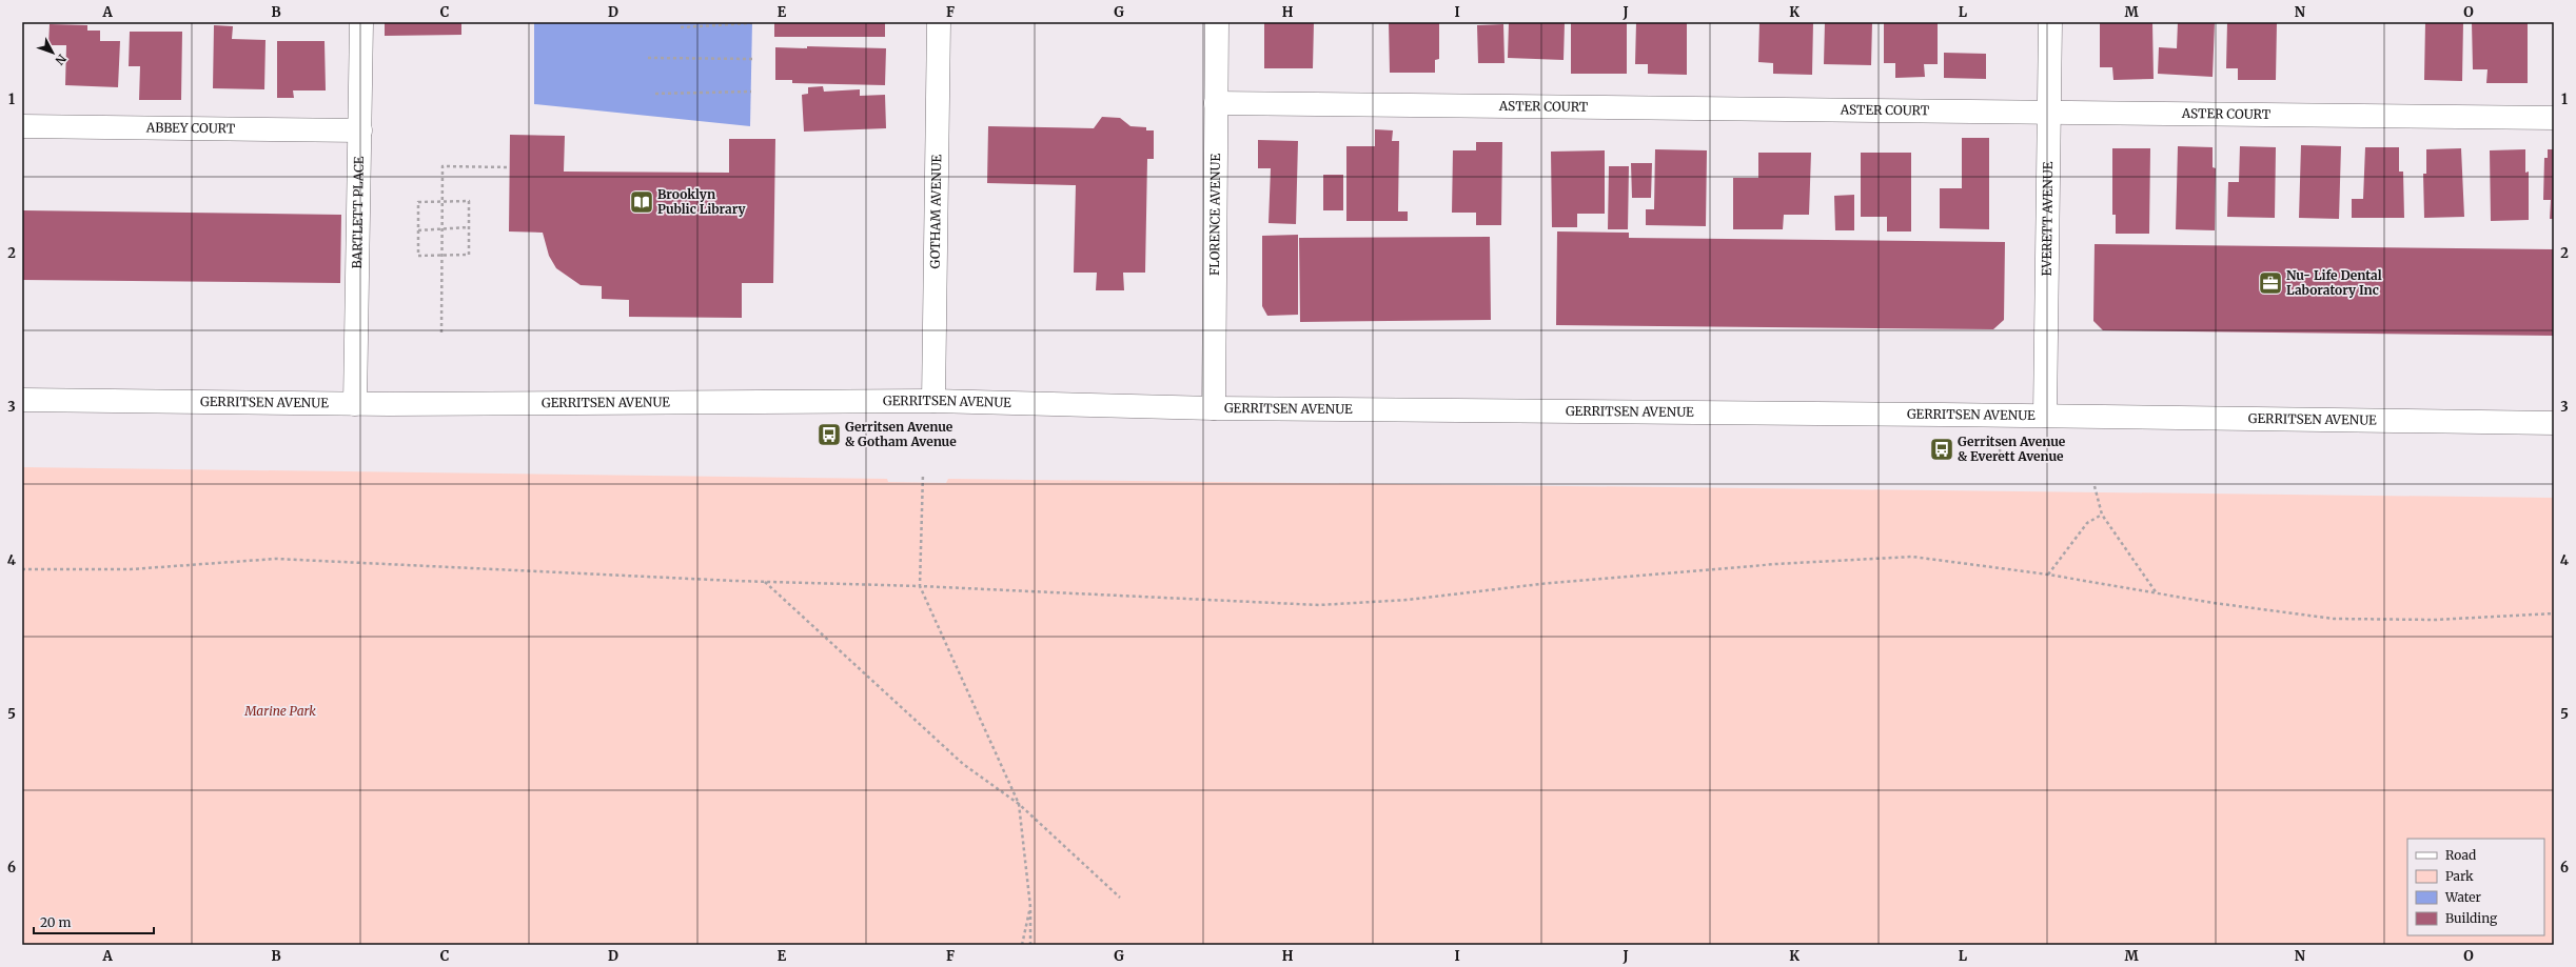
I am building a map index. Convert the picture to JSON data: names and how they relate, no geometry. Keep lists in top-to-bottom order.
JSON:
{
  "streets": {
    "street": [
      "ASTER COURT",
      "ABBEY COURT",
      "GOTHAM AVENUE",
      "BARTLETT PLACE",
      "FLORENCE AVENUE",
      "EVERETT AVENUE",
      "GERRITSEN AVENUE"
    ]
  },
  "crossings": [
    ["ASTER COURT", "FLORENCE AVENUE"],
    ["ASTER COURT", "EVERETT AVENUE"],
    ["ABBEY COURT", "BARTLETT PLACE"],
    ["GOTHAM AVENUE", "GERRITSEN AVENUE"],
    ["BARTLETT PLACE", "GERRITSEN AVENUE"],
    ["FLORENCE AVENUE", "GERRITSEN AVENUE"],
    ["EVERETT AVENUE", "GERRITSEN AVENUE"]
  ],
  "parks": ["Marine Park"],
  "places": {
    "library": ["Brooklyn Public Library"],
    "office": ["Nu- Life Dental Laboratory Inc"],
    "bus stop": ["Gerritsen Avenue & Gotham Avenue", "Gerritsen Avenue & Everett Avenue"]
  },
  "legend": [
    "Road",
    "Park",
    "Water",
    "Building"
  ],
  "scale_bar": "20 m",
  "north": "bottom right",
  "grid": {
    "columns": [
      "A",
      "B",
      "C",
      "D",
      "E",
      "F",
      "G",
      "H",
      "I",
      "J",
      "K",
      "L",
      "M",
      "N",
      "O"
    ],
    "rows": [
      "1",
      "2",
      "3",
      "4",
      "5",
      "6"
    ]
  }
}
